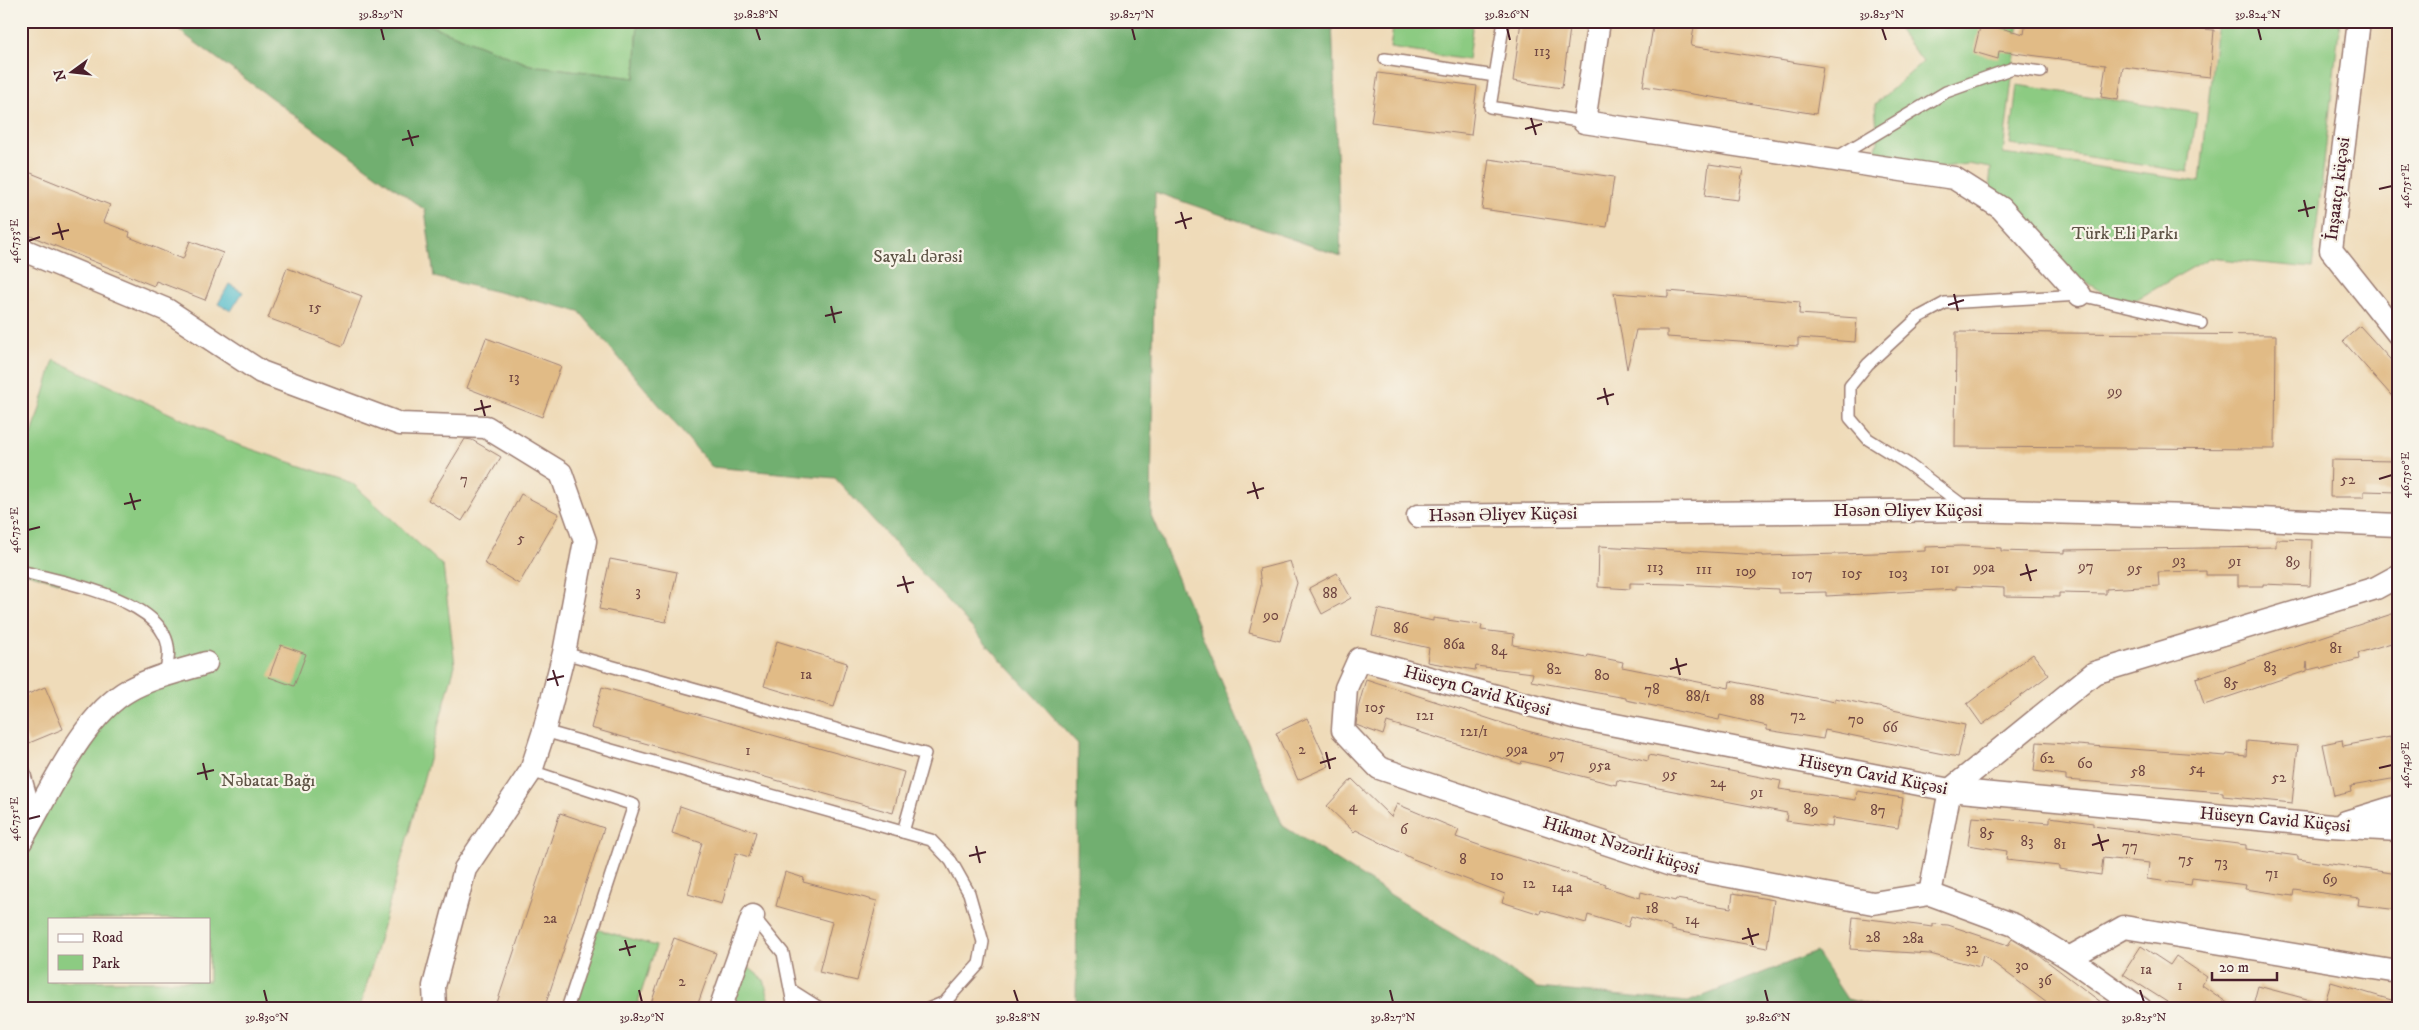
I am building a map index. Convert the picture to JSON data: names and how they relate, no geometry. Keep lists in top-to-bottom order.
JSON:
{
  "streets": {
    "street": [
      "İnşaatçı küçəsi",
      "Həsən Əliyev Küçəsi",
      "Hüseyn Cavid Küçəsi",
      "Hikmət Nəzərli küçəsi"
    ]
  },
  "crossings": [
    ["Hüseyn Cavid Küçəsi", "Hikmət Nəzərli küçəsi"]
  ],
  "parks": ["Türk Eli Parkı", "Sayalı dərəsi", "Nəbatat Bağı"],
  "house_numbers": [
    "113",
    "15",
    "13",
    "99",
    "7",
    "52",
    "5",
    "93",
    "91",
    "89",
    "97",
    "113",
    "99a",
    "101",
    "95",
    "111",
    "109",
    "105",
    "103",
    "107",
    "3",
    "88",
    "90",
    "86",
    "86a",
    "81",
    "84",
    "83",
    "82",
    "1a",
    "80",
    "85",
    "78",
    "88/1",
    "88",
    "105",
    "121",
    "72",
    "70",
    "66",
    "121/1",
    "2",
    "99a",
    "1",
    "97",
    "62",
    "60",
    "95a",
    "54",
    "58",
    "95",
    "52",
    "24",
    "91",
    "4",
    "89",
    "87",
    "6",
    "85",
    "83",
    "81",
    "77",
    "8",
    "75",
    "73",
    "71",
    "10",
    "69",
    "12",
    "14a",
    "18",
    "2a",
    "14",
    "28",
    "28a",
    "32",
    "30",
    "1a",
    "36",
    "2",
    "1"
  ],
  "legend": ["Road", "Park"],
  "scale_bar": "20 m",
  "north": "left",
  "coordinates": [
    "39.829°N",
    "39.828°N",
    "39.827°N",
    "39.826°N",
    "39.825°N",
    "39.824°N",
    "46.751°E",
    "46.753°E",
    "46.750°E",
    "46.752°E",
    "46.749°E",
    "39.830°N"
  ]
}
